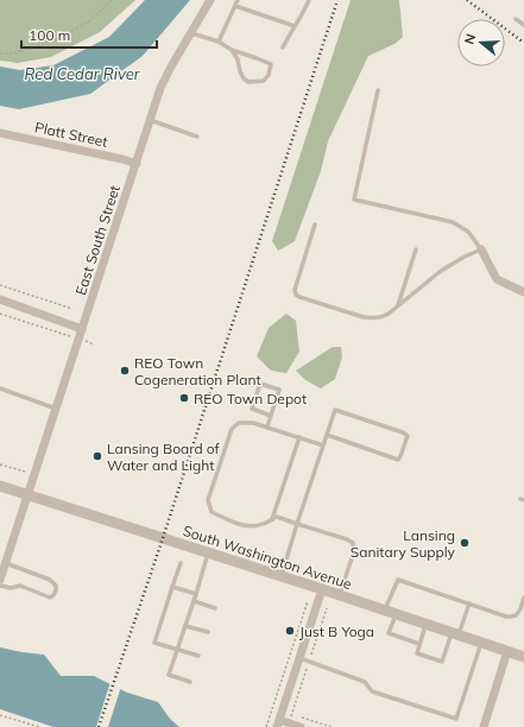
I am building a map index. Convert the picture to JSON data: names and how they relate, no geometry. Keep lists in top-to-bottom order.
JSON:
{
  "streets": {
    "street": ["Platt Street", "East South Street", "South Washington Avenue"]
  },
  "crossings": [
    ["Platt Street", "East South Street"],
    ["East South Street", "South Washington Avenue"]
  ],
  "water": ["Red Cedar River"],
  "places": [
    "REO Town Cogeneration Plant",
    "REO Town Depot",
    "Lansing Board of Water and Light",
    "Lansing Sanitary Supply",
    "Just B Yoga"
  ],
  "scale_bar": "100 m",
  "north": "left"
}
